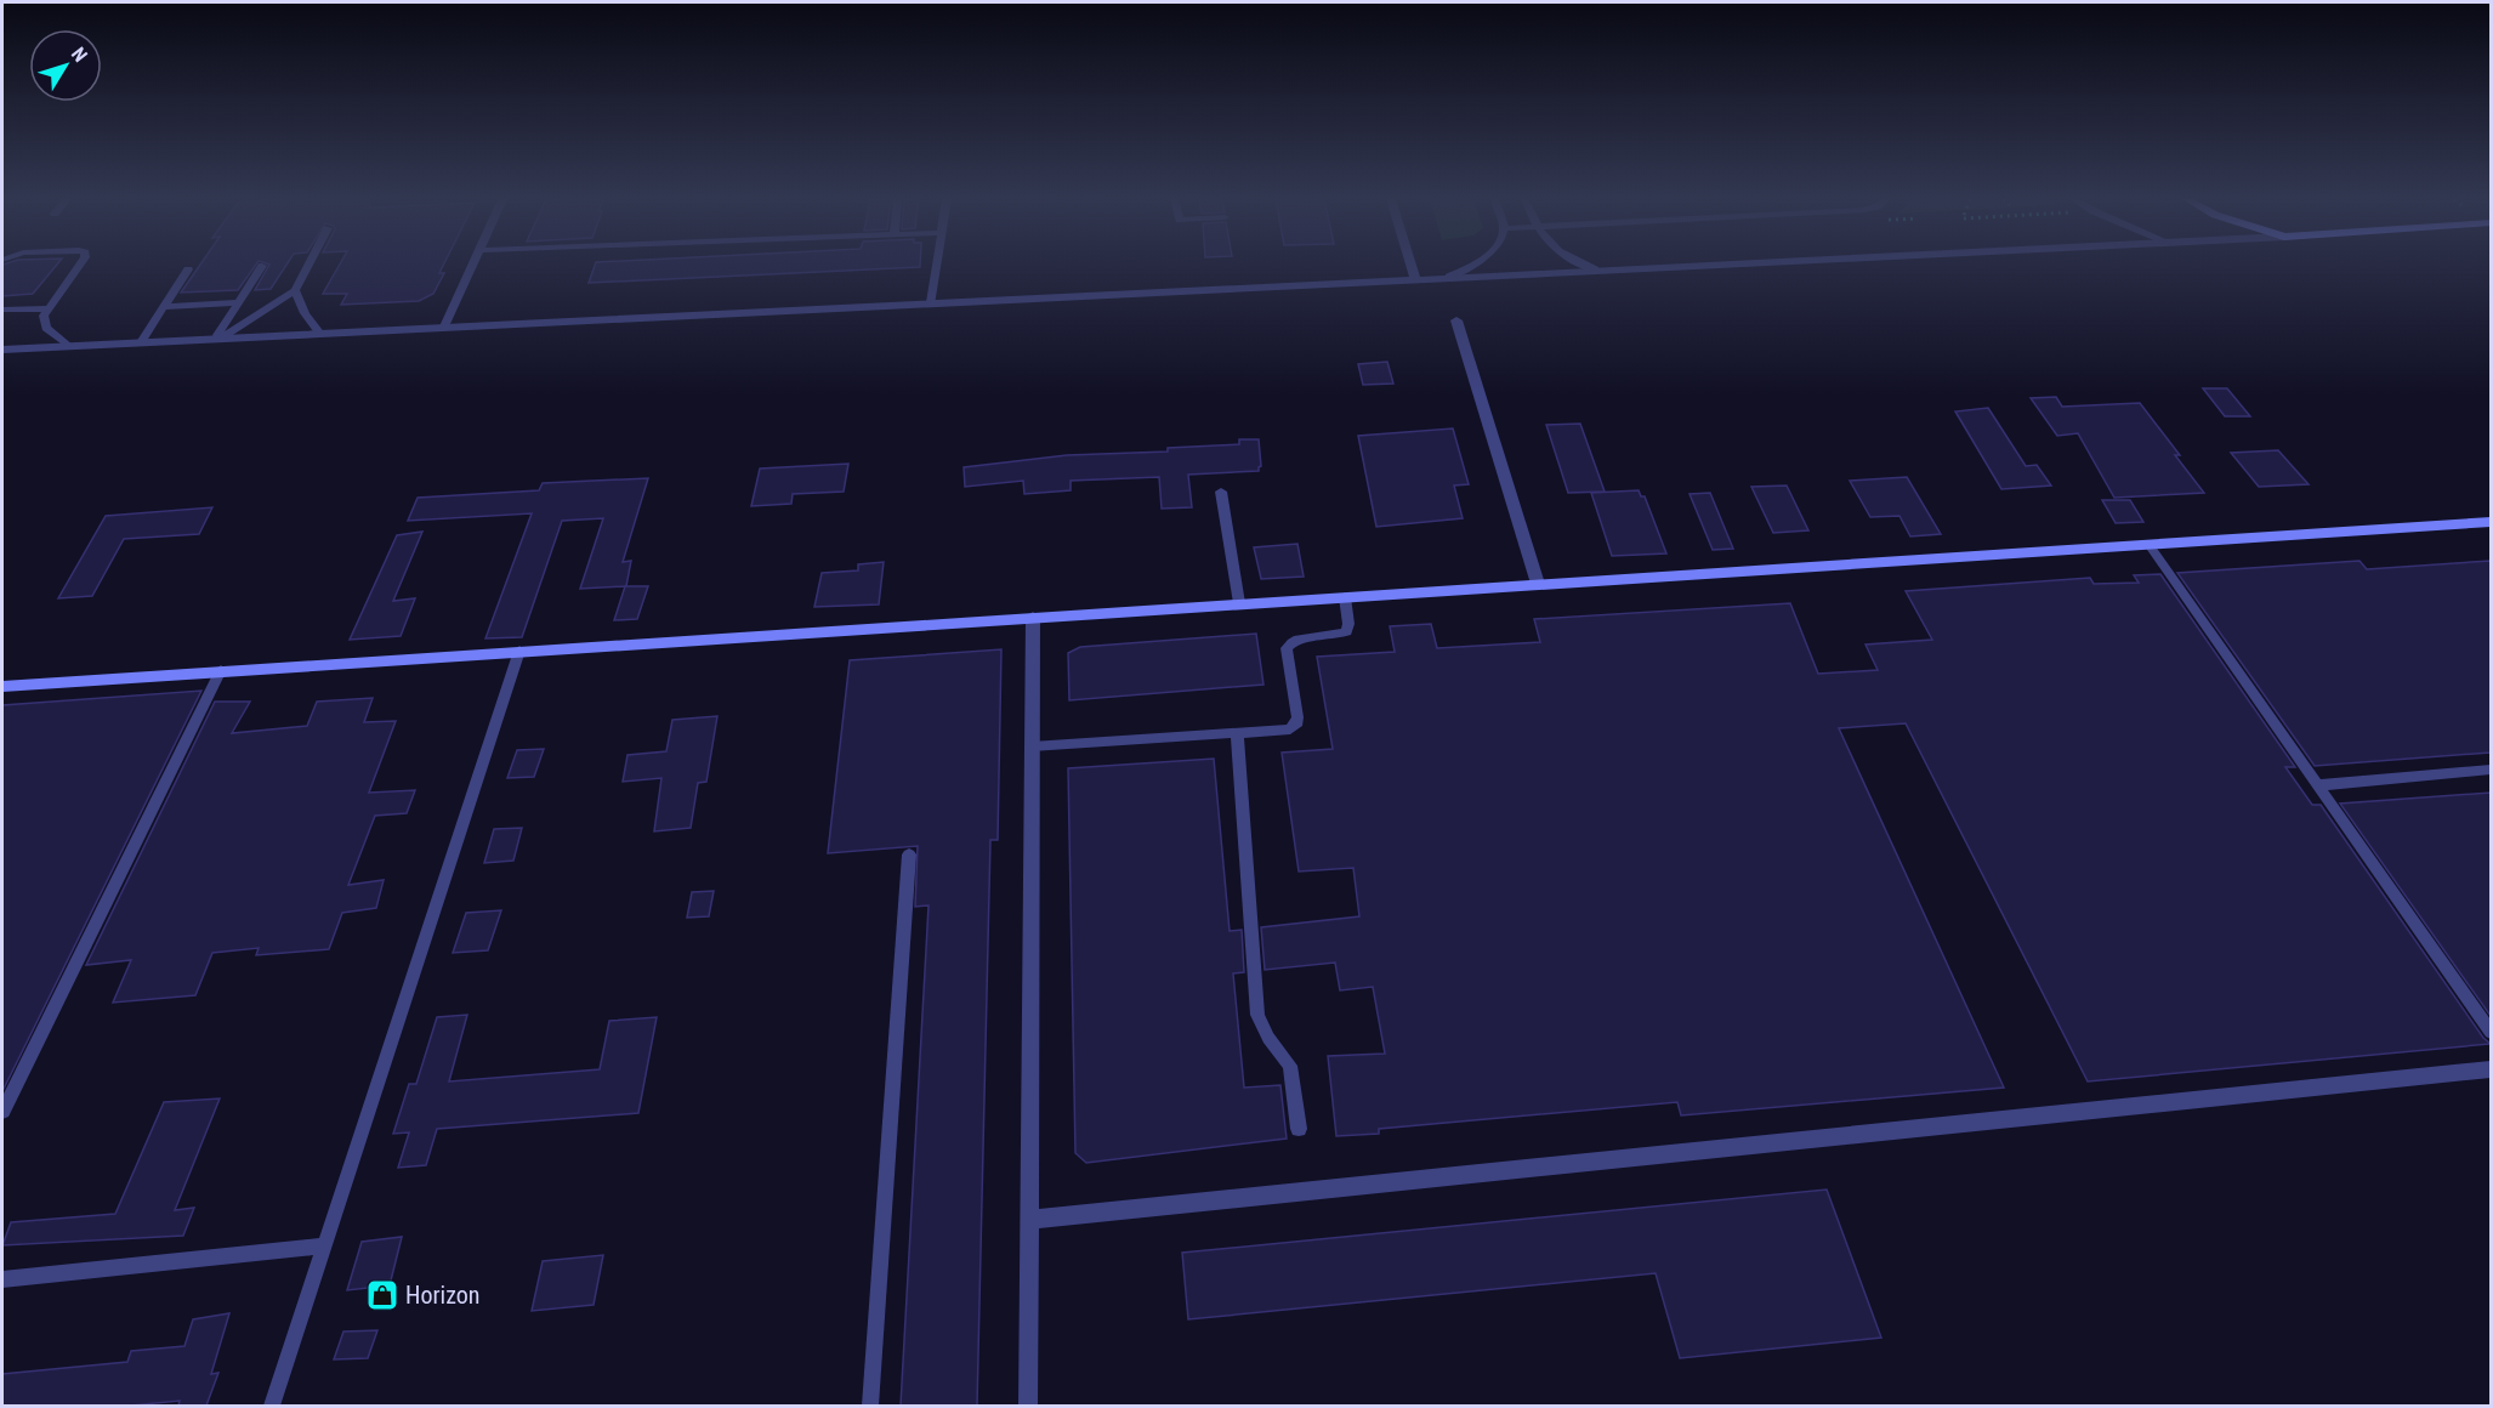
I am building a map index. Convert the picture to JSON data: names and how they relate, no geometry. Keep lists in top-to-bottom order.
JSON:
{
  "places": {
    "shop": ["Horizon"]
  },
  "north": "top right"
}
